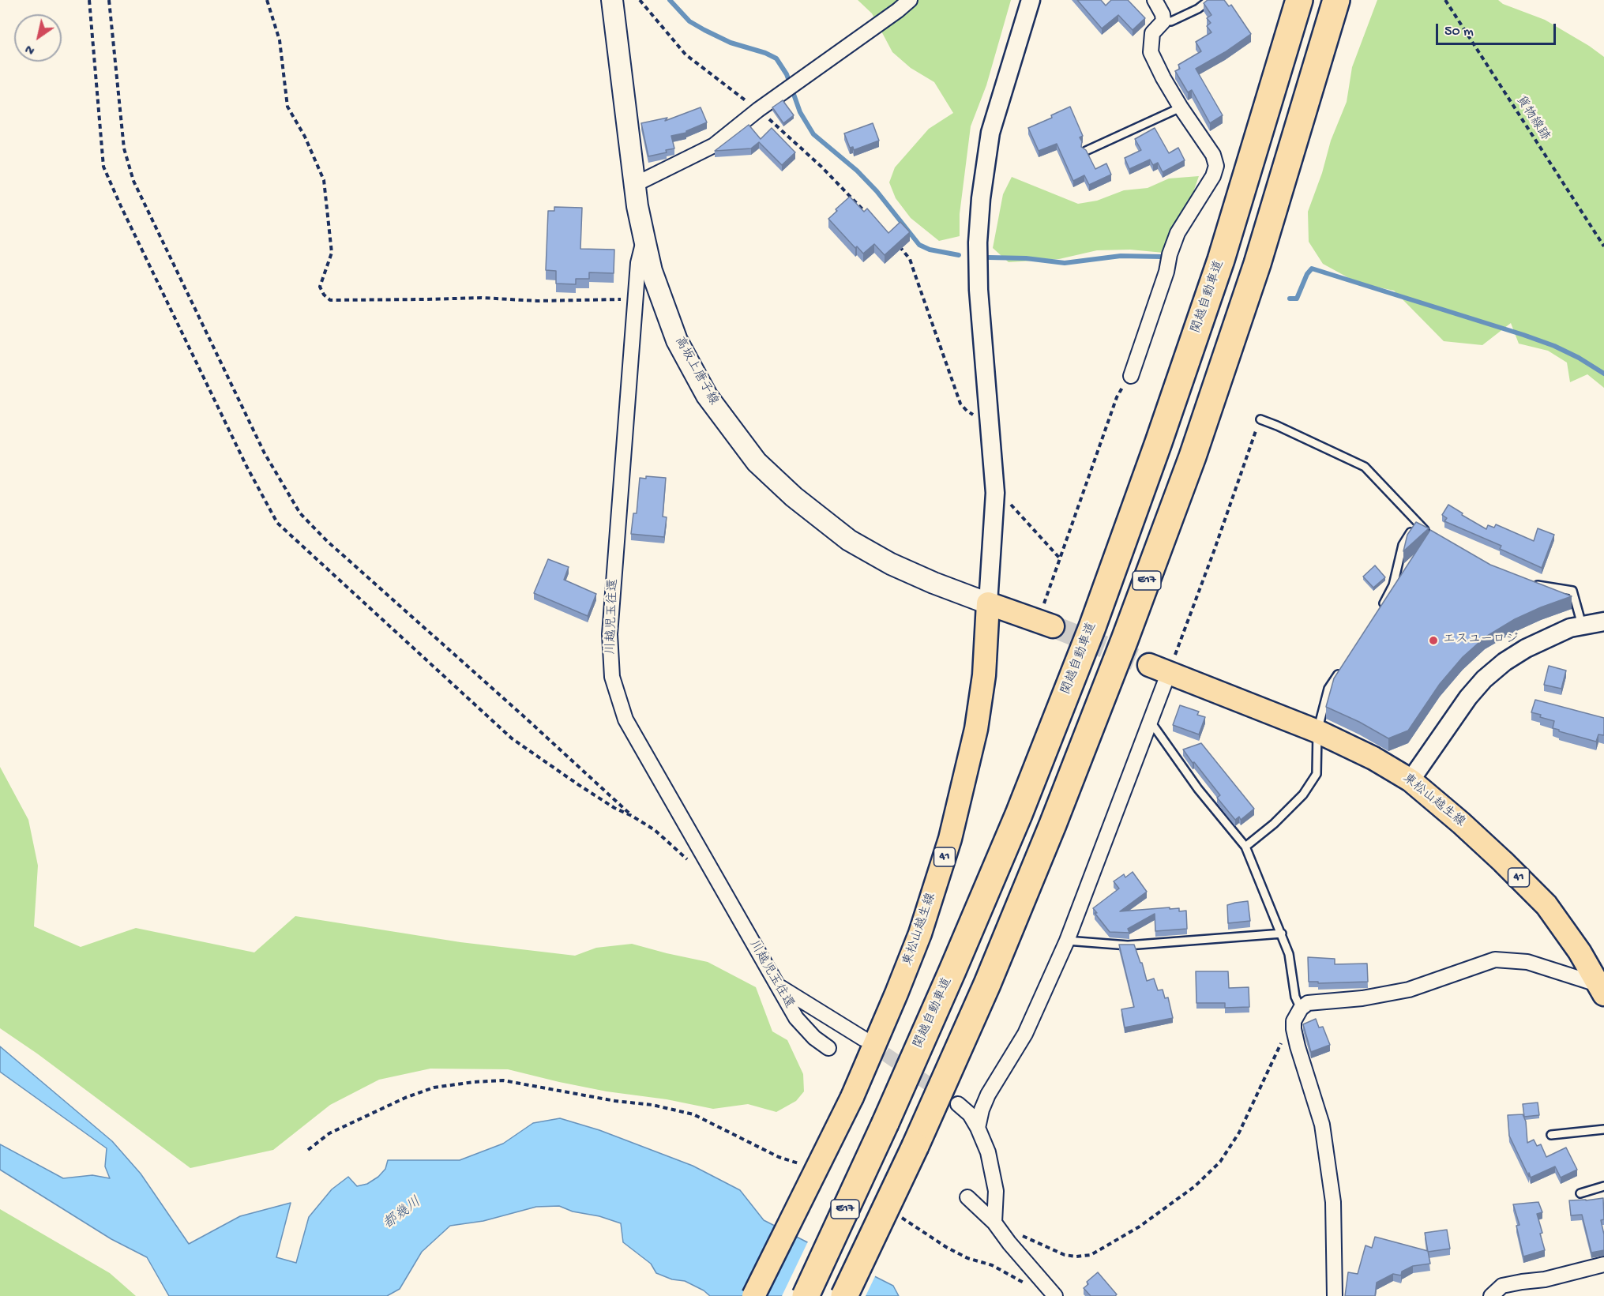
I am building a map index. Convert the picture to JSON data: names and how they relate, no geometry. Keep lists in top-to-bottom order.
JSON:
{
  "streets": {
    "highway": ["関越自動車道", "E17"],
    "main road": ["高坂上唐子線", "東松山越生線", "41"],
    "street": ["川越児玉往還"],
    "path": ["貨物線跡"]
  },
  "crossings": [
    ["高坂上唐子線", "川越児玉往還"],
    ["高坂上唐子線", "東松山越生線"]
  ],
  "water": ["都幾川"],
  "places": ["エスユーロジ"],
  "scale_bar": "50 m",
  "north": "bottom left"
}
